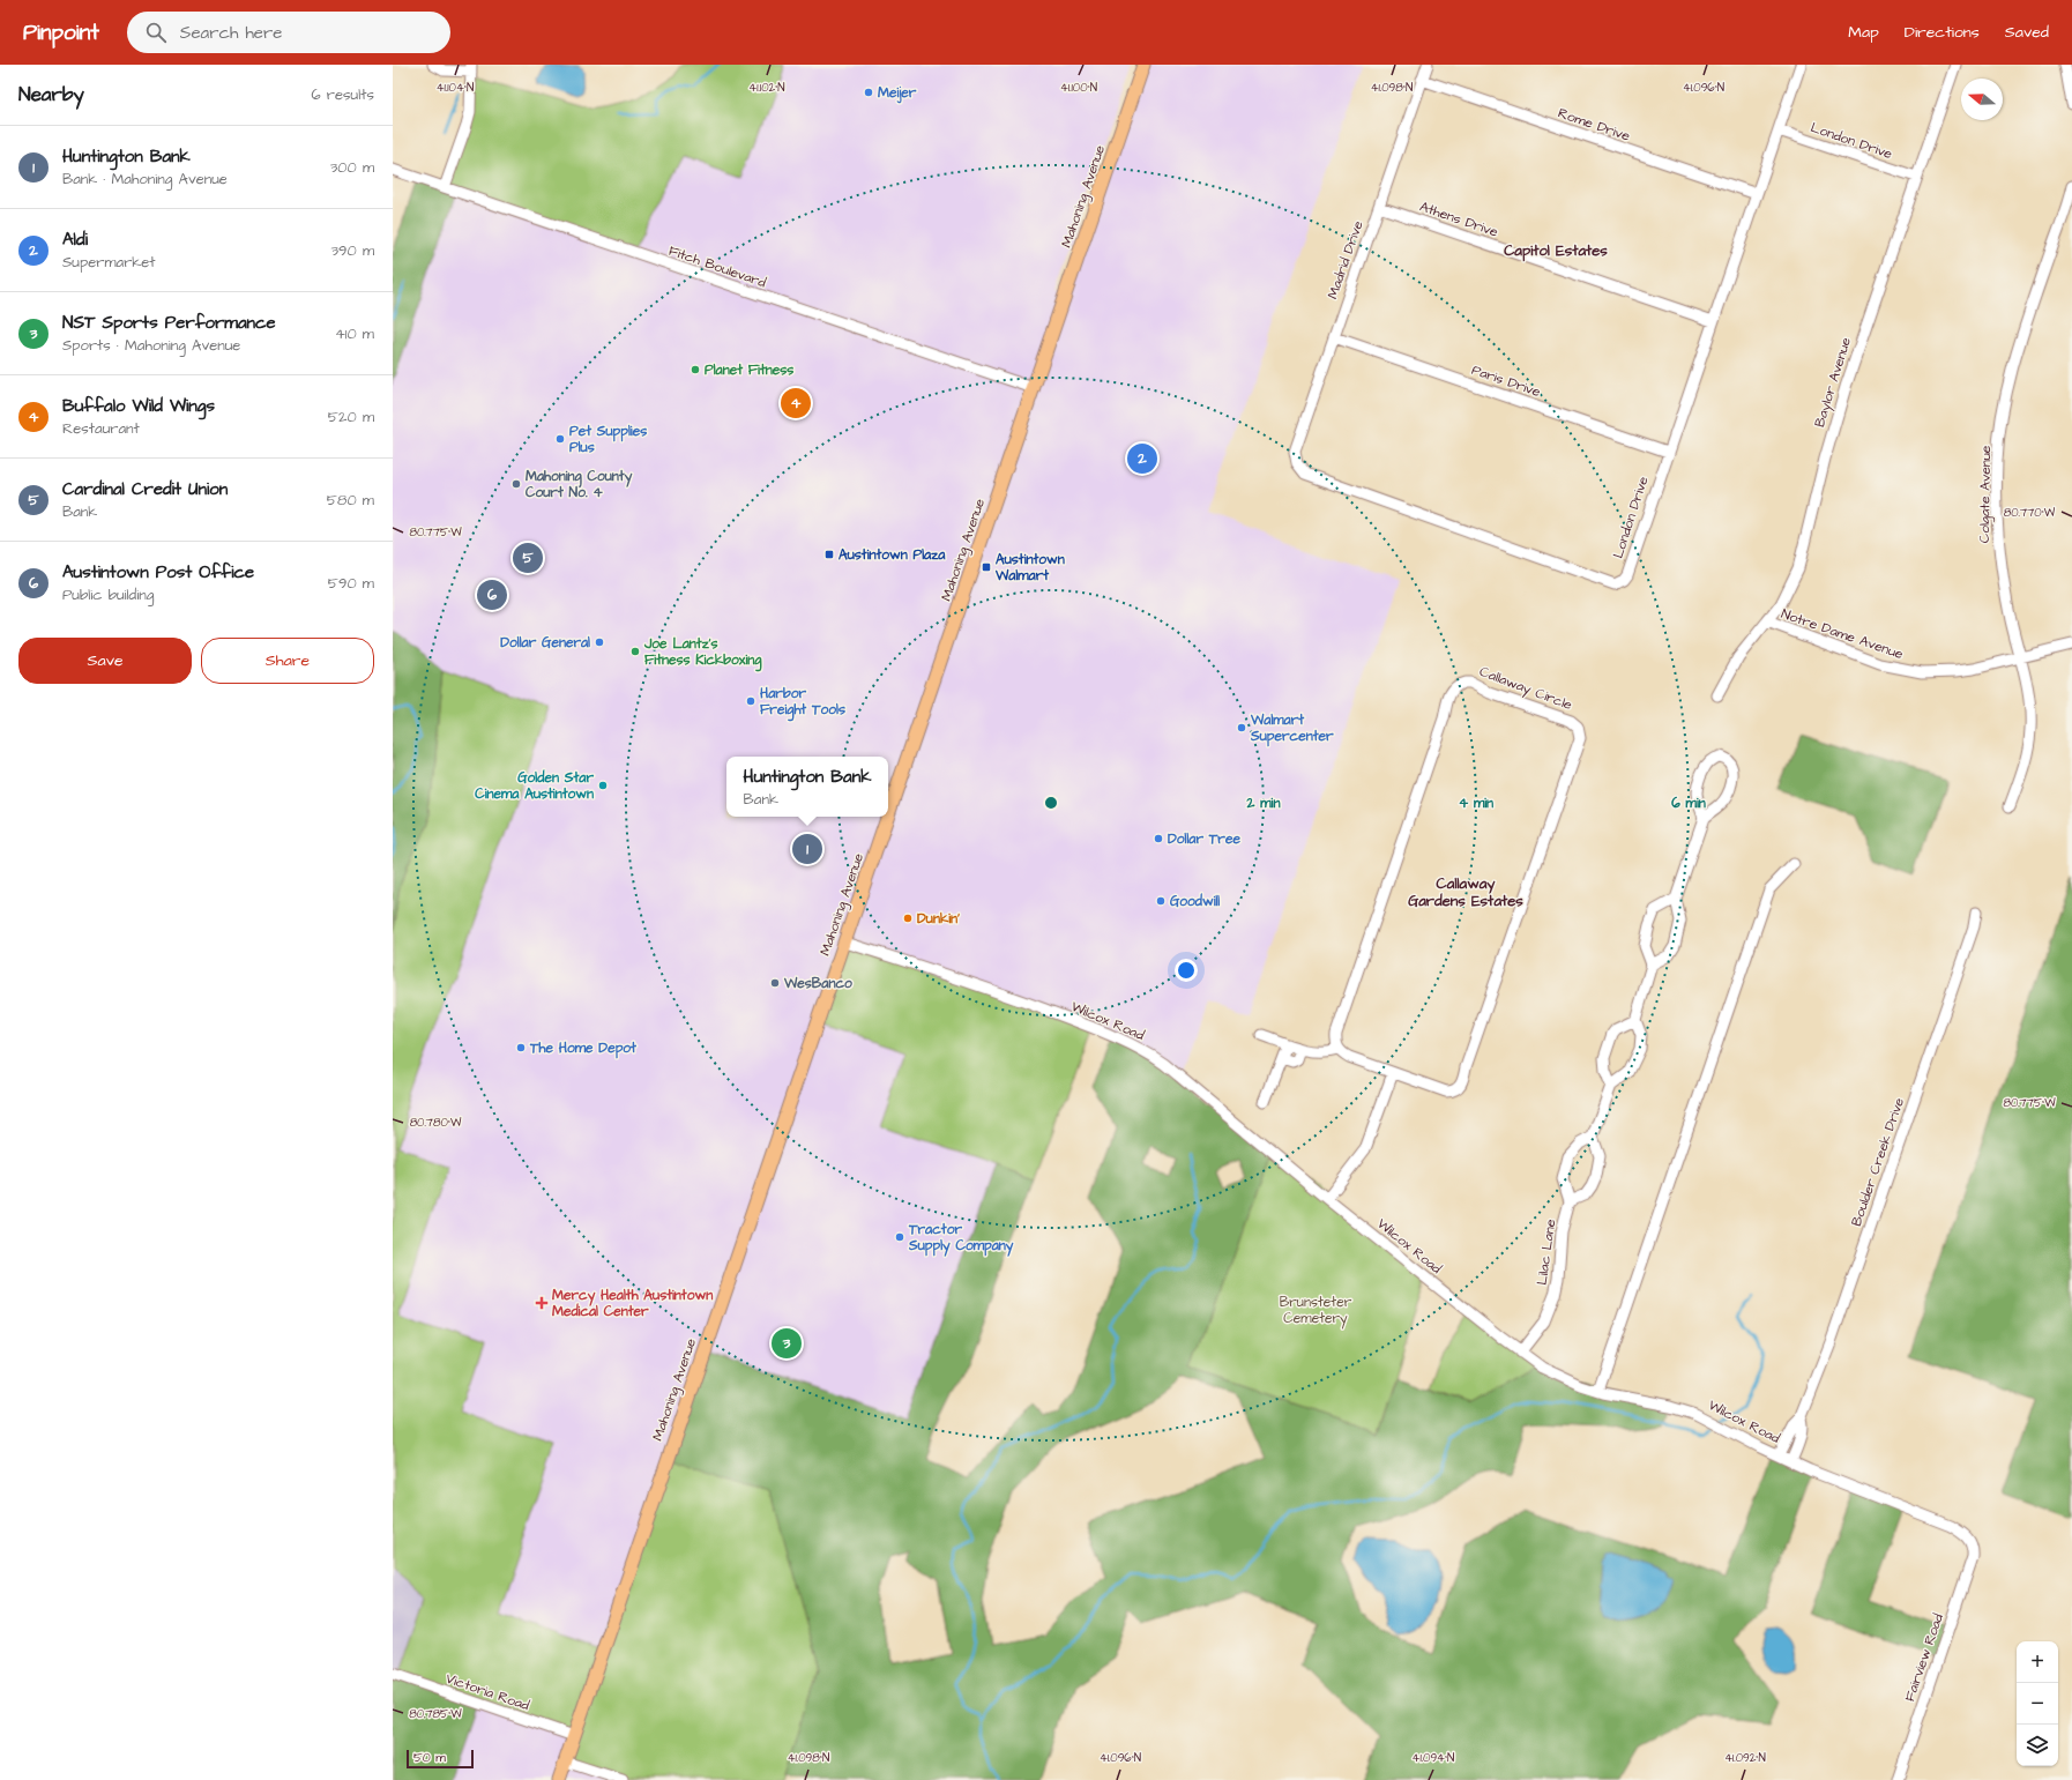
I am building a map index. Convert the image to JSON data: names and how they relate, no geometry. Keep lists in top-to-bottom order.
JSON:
{
  "streets": {
    "main road": ["Mahoning Avenue"],
    "street": [
      "Rome Drive",
      "London Drive",
      "Athens Drive",
      "Madrid Drive",
      "Fitch Boulevard",
      "Paris Drive",
      "Baylor Avenue",
      "Colgate Avenue",
      "Notre Dame Avenue",
      "Callaway Circle",
      "Wilcox Road",
      "Boulder Creek Drive",
      "Lilac Lane",
      "Fairview Road",
      "Victoria Road"
    ]
  },
  "crossings": [
    ["Rome Drive", "London Drive"],
    ["Rome Drive", "Madrid Drive"],
    ["London Drive", "Athens Drive"],
    ["London Drive", "Madrid Drive"],
    ["London Drive", "Paris Drive"],
    ["London Drive", "Baylor Avenue"],
    ["Mahoning Avenue", "Fitch Boulevard"],
    ["Mahoning Avenue", "Wilcox Road"],
    ["Mahoning Avenue", "Victoria Road"],
    ["Athens Drive", "Madrid Drive"],
    ["Madrid Drive", "Paris Drive"],
    ["Baylor Avenue", "Notre Dame Avenue"],
    ["Colgate Avenue", "Notre Dame Avenue"],
    ["Wilcox Road", "Boulder Creek Drive"],
    ["Wilcox Road", "Lilac Lane"],
    ["Wilcox Road", "Fairview Road"]
  ],
  "districts": ["Capitol Estates", "Callaway Gardens Estates"],
  "parks": ["Brunsteter Cemetery"],
  "places": {
    "other": [
      "Meijer",
      "Planet Fitness",
      "Pet Supplies Plus",
      "Mahoning County Court No. 4",
      "Dollar General",
      "Joe Lantz's Fitness Kickboxing",
      "Harbor Freight Tools",
      "Walmart Supercenter",
      "Golden Star Cinema Austintown",
      "Dollar Tree",
      "Goodwill",
      "Dunkin'",
      "WesBanco",
      "The Home Depot",
      "Tractor Supply Company"
    ],
    "transit": ["Austintown Plaza", "Austintown Walmart"],
    "health": ["Mercy Health Austintown Medical Center"]
  },
  "scale_bar": "50 m",
  "north": "left",
  "page": {
    "header": "Pinpoint",
    "search": "Search here",
    "nav": ["Map", "Directions", "Saved"],
    "heading": ["Nearby", "6 results"],
    "list": [
      {
        "mark": "1",
        "name": "Huntington Bank",
        "note": "Bank · Mahoning Avenue",
        "value": "300 m"
      },
      {
        "mark": "2",
        "name": "Aldi",
        "note": "Supermarket",
        "value": "390 m"
      },
      {
        "mark": "3",
        "name": "NST Sports Performance",
        "note": "Sports · Mahoning Avenue",
        "value": "410 m"
      },
      {
        "mark": "4",
        "name": "Buffalo Wild Wings",
        "note": "Restaurant",
        "value": "520 m"
      },
      {
        "mark": "5",
        "name": "Cardinal Credit Union",
        "note": "Bank",
        "value": "580 m"
      },
      {
        "mark": "6",
        "name": "Austintown Post Office",
        "note": "Public building",
        "value": "590 m"
      }
    ],
    "pins": [
      "4",
      "2",
      "5",
      "6",
      "1",
      "3"
    ],
    "buttons": ["Save", "Share"],
    "popup": ["Huntington Bank", "Bank"],
    "map_buttons": ["+", "−"],
    "scale": "50 m"
  },
  "coordinates": [
    "41.104°N",
    "41.102°N",
    "41.100°N",
    "41.098°N",
    "41.096°N",
    "80.770°W",
    "80.775°W",
    "80.780°W",
    "80.785°W",
    "41.094°N",
    "41.092°N"
  ],
  "rings": ["2 min", "4 min", "6 min"]
}
